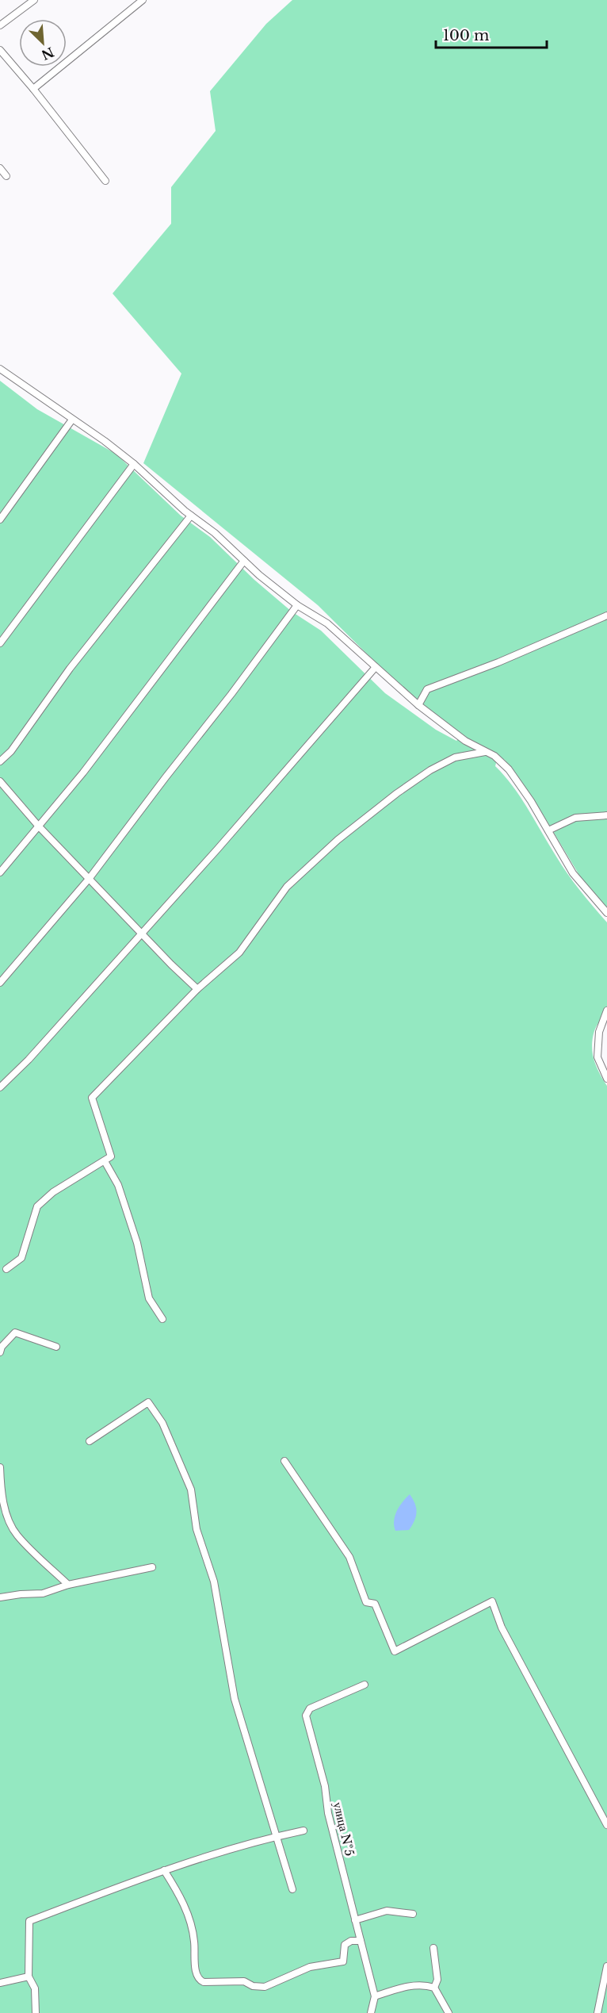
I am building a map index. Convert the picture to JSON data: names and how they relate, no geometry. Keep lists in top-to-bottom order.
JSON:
{
  "streets": {
    "street": ["улица №5"]
  },
  "scale_bar": "100 m",
  "north": "bottom right"
}
